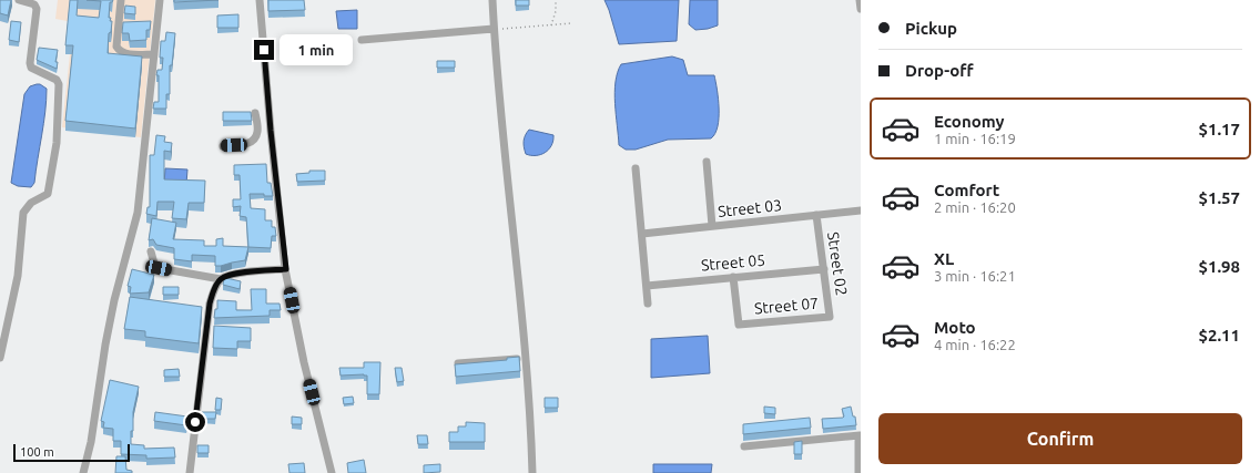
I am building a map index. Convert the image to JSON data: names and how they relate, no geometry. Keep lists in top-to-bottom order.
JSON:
{
  "streets": {
    "street": [
      "Street 03",
      "Street 05",
      "Street 02",
      "Street 07"
    ]
  },
  "crossings": [
    ["Street 03", "Street 02"],
    ["Street 05", "Street 02"],
    ["Street 05", "Street 07"],
    ["Street 02", "Street 07"]
  ],
  "scale_bar": "100 m",
  "page": {
    "banner": ["Pickup", "Drop-off"],
    "bubble": "1 min",
    "list": [
      {
        "name": "Economy",
        "note": "1 min · 16:19",
        "value": "$1.17"
      },
      {
        "name": "Comfort",
        "note": "2 min · 16:20",
        "value": "$1.57"
      },
      {
        "name": "XL",
        "note": "3 min · 16:21",
        "value": "$1.98"
      },
      {
        "name": "Moto",
        "note": "4 min · 16:22",
        "value": "$2.11"
      }
    ],
    "buttons": "Confirm",
    "scale": "100 m"
  }
}
